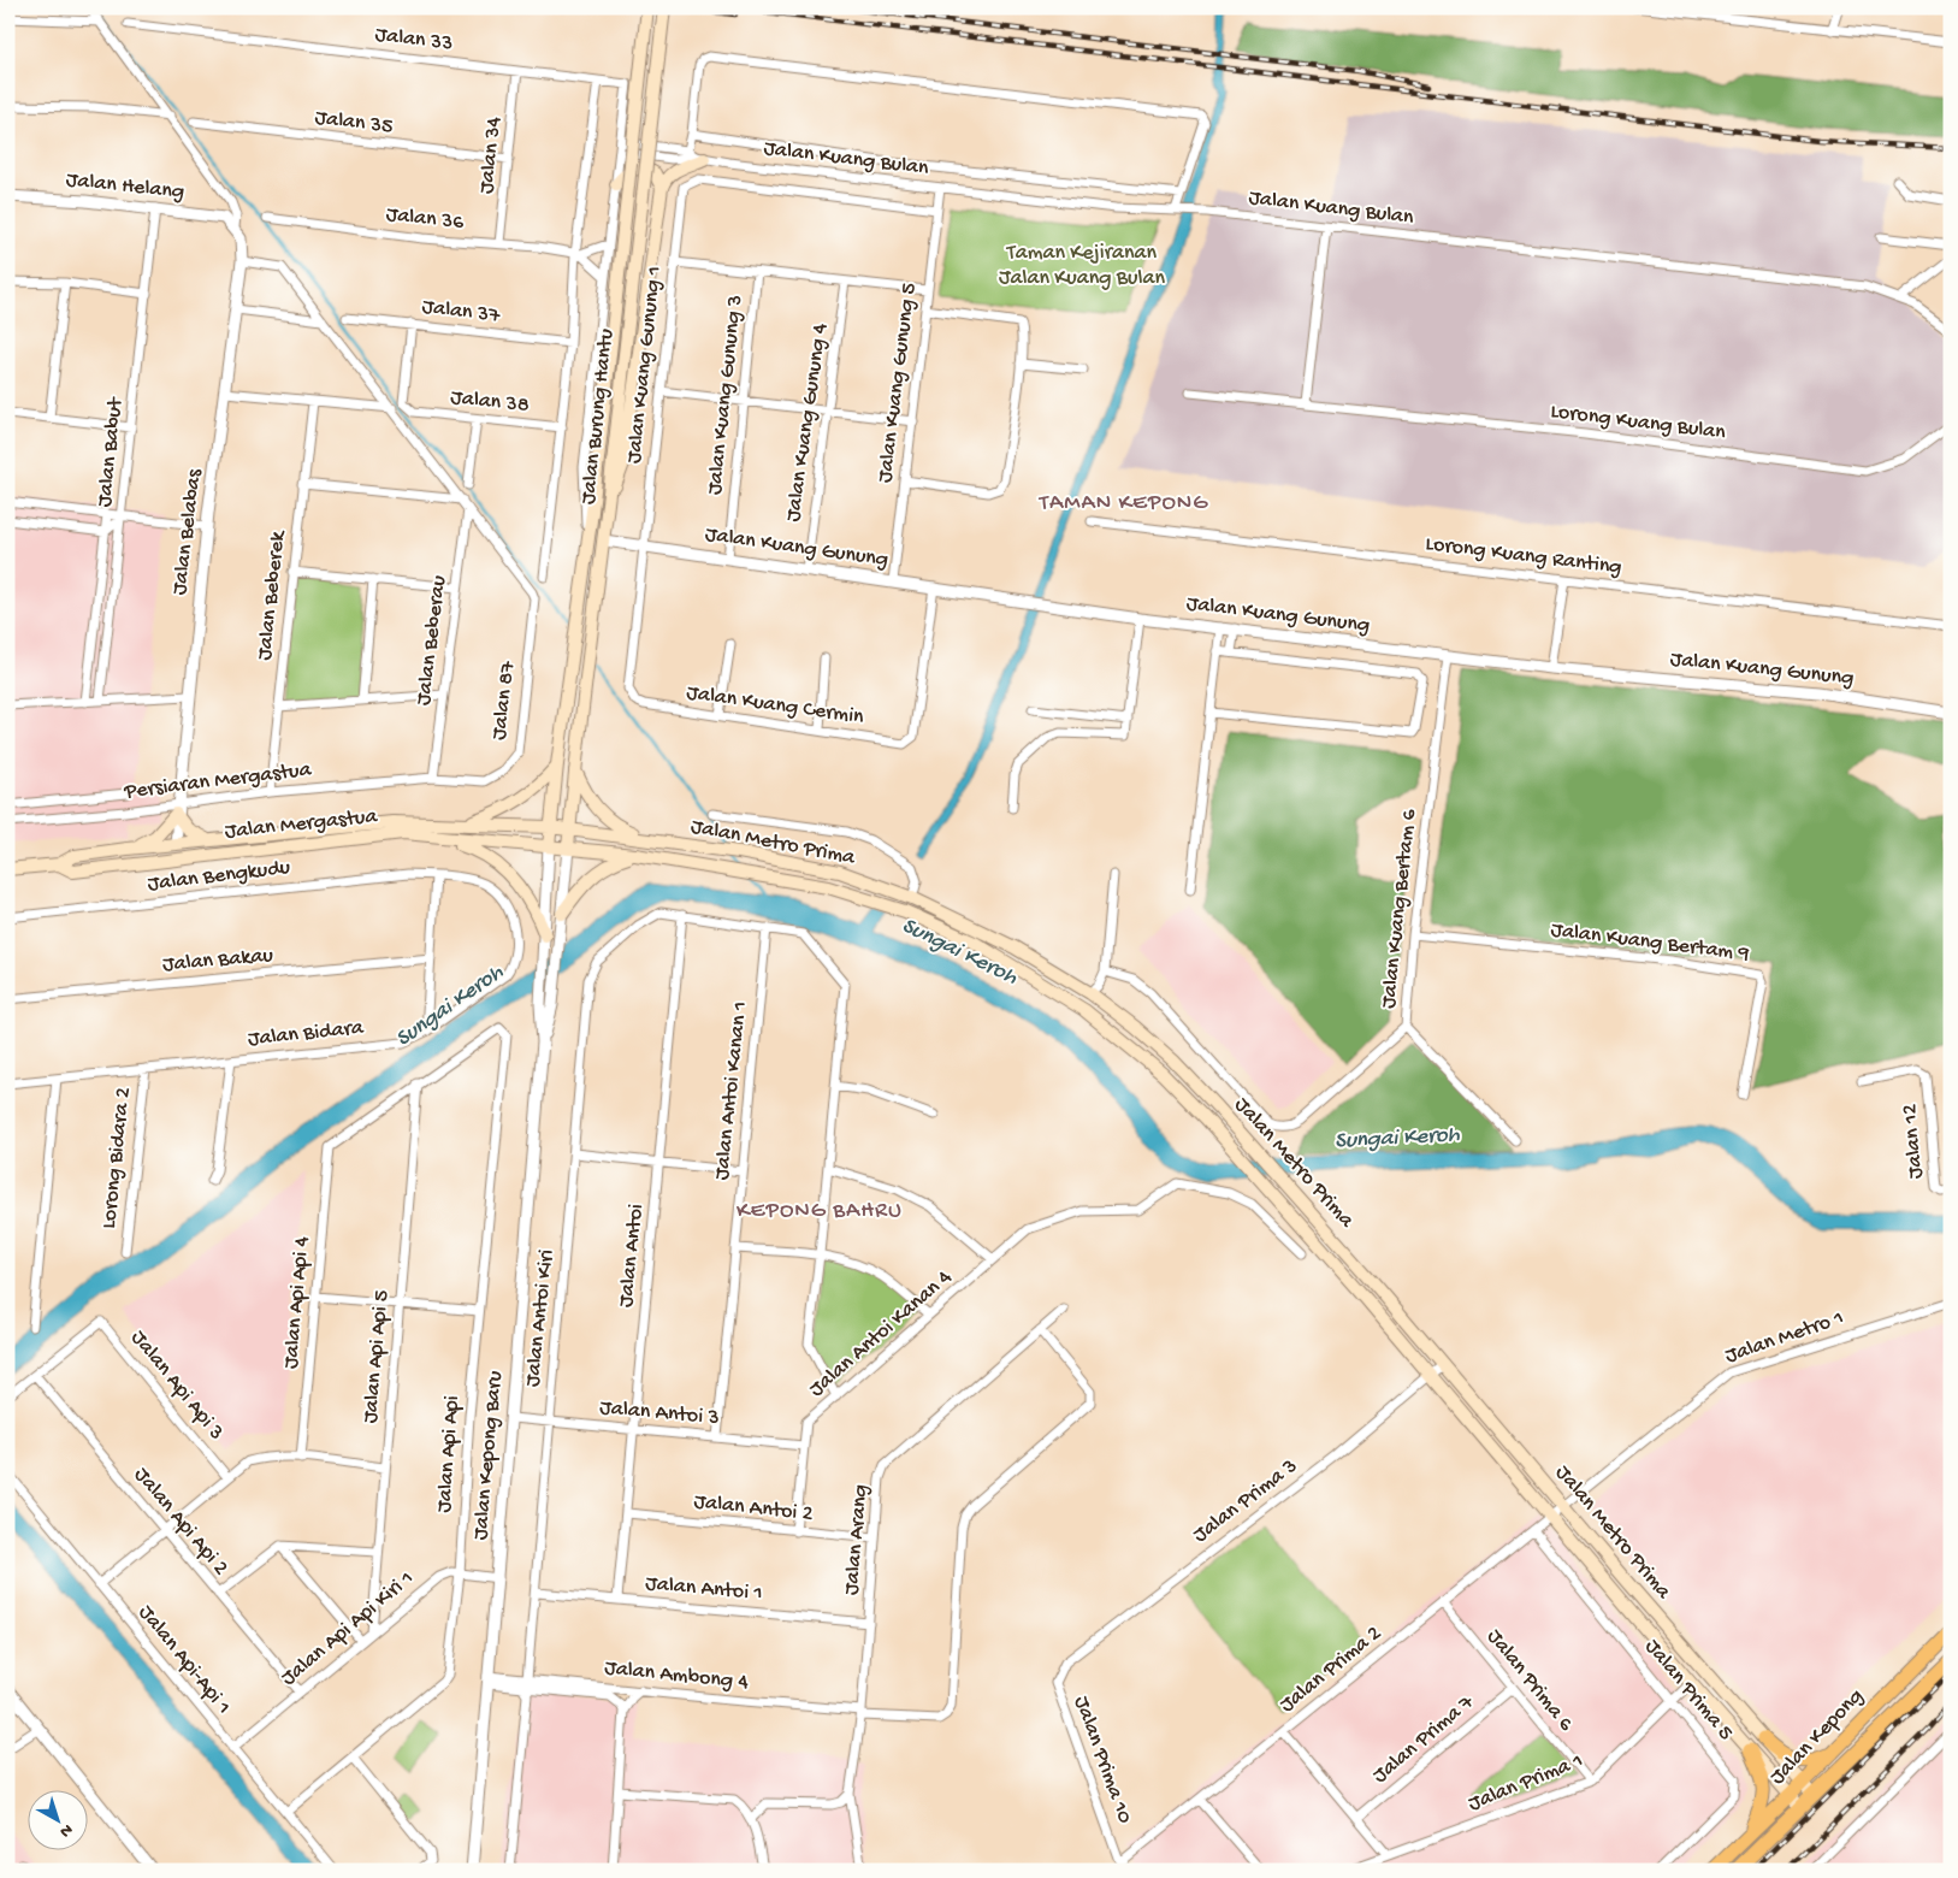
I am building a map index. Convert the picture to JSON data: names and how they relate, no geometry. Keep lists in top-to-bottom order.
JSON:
{
  "streets": {
    "main road": [
      "Jalan Burung Hantu",
      "Jalan Mergastua",
      "Jalan Metro Prima",
      "Jalan Kepong"
    ],
    "street": [
      "Jalan 33",
      "Jalan 35",
      "Jalan 34",
      "Jalan Kuang Bulan",
      "Jalan Helang",
      "Jalan 36",
      "Jalan 37",
      "Jalan Kuang Gunung 1",
      "Jalan Kuang Gunung 5",
      "Jalan Kuang Gunung 3",
      "Jalan 38",
      "Jalan Kuang Gunung 4",
      "Lorong Kuang Bulan",
      "Jalan Babut",
      "Jalan Belabas",
      "Jalan Kuang Gunung",
      "Lorong Kuang Ranting",
      "Jalan Beberek",
      "Jalan Beberau",
      "Jalan 87",
      "Jalan Kuang Cermin",
      "Persiaran Mergastua",
      "Jalan Bengkudu",
      "Jalan Kuang Bertam 6",
      "Jalan Kuang Bertam 9",
      "Jalan Bakau",
      "Jalan Bidara",
      "Jalan Antoi Kanan 1",
      "Jalan 12",
      "Lorong Bidara 2",
      "Jalan Antoi",
      "Jalan Api Api 4",
      "Jalan Antoi Kiri",
      "Jalan Antoi Kanan 4",
      "Jalan Metro 1",
      "Jalan Api Api 5",
      "Jalan Api Api 3",
      "Jalan Antoi 3",
      "Jalan Api Api",
      "Jalan Kepong Baru",
      "Jalan Prima 3",
      "Jalan Antoi 2",
      "Jalan Api Api 2",
      "Jalan Arang",
      "Jalan Antoi 1",
      "Jalan Api Api Kiri 1",
      "Jalan Api-Api 1",
      "Jalan Prima 2",
      "Jalan Ambong 4",
      "Jalan Prima 6",
      "Jalan Prima 5",
      "Jalan Prima 7",
      "Jalan Prima 10",
      "Jalan Prima 1"
    ]
  },
  "crossings": [
    ["Jalan 33", "Jalan 34"],
    ["Jalan 35", "Jalan 34"],
    ["Jalan 34", "Jalan 36"],
    ["Jalan Kuang Bulan", "Jalan Kuang Gunung 5"],
    ["Jalan Helang", "Jalan Babut"],
    ["Jalan Helang", "Jalan Belabas"],
    ["Jalan 37", "Jalan 38"],
    ["Jalan Kuang Gunung 1", "Jalan Kuang Gunung 5"],
    ["Jalan Kuang Gunung 1", "Jalan Kuang Gunung"],
    ["Jalan Kuang Gunung 1", "Jalan Kuang Cermin"],
    ["Jalan Kuang Gunung 5", "Jalan Kuang Gunung"],
    ["Jalan Kuang Gunung 3", "Jalan Kuang Gunung"],
    ["Jalan Burung Hantu", "Jalan Kuang Gunung"],
    ["Jalan Burung Hantu", "Jalan Mergastua"],
    ["Jalan Burung Hantu", "Jalan Metro Prima"],
    ["Jalan Burung Hantu", "Jalan Kepong Baru"],
    ["Jalan Kuang Gunung 4", "Jalan Kuang Gunung"],
    ["Jalan Belabas", "Jalan 87"],
    ["Jalan Belabas", "Persiaran Mergastua"],
    ["Jalan Belabas", "Jalan Mergastua"],
    ["Jalan Kuang Gunung", "Jalan Kuang Cermin"],
    ["Jalan Kuang Gunung", "Jalan Kuang Bertam 6"],
    ["Jalan Beberek", "Persiaran Mergastua"],
    ["Jalan Beberau", "Jalan 87"],
    ["Jalan Beberau", "Persiaran Mergastua"],
    ["Jalan 87", "Persiaran Mergastua"],
    ["Jalan Mergastua", "Jalan Metro Prima"],
    ["Jalan Mergastua", "Jalan Kepong Baru"],
    ["Jalan Metro Prima", "Jalan Metro 1"],
    ["Jalan Metro Prima", "Jalan Kepong Baru"],
    ["Jalan Metro Prima", "Jalan Prima 3"],
    ["Jalan Metro Prima", "Jalan Prima 2"],
    ["Jalan Metro Prima", "Jalan Kepong"],
    ["Jalan Metro Prima", "Jalan Prima 1"],
    ["Jalan Bengkudu", "Jalan Bidara"],
    ["Jalan Kuang Bertam 6", "Jalan Kuang Bertam 9"],
    ["Jalan Bidara", "Lorong Bidara 2"],
    ["Jalan Antoi Kanan 1", "Jalan Antoi 3"],
    ["Jalan Antoi", "Jalan Antoi Kiri"],
    ["Jalan Antoi", "Jalan Antoi 3"],
    ["Jalan Antoi", "Jalan Antoi 2"],
    ["Jalan Antoi", "Jalan Antoi 1"],
    ["Jalan Api Api 4", "Jalan Api Api 5"],
    ["Jalan Api Api 4", "Jalan Api Api"],
    ["Jalan Antoi Kiri", "Jalan Antoi 3"],
    ["Jalan Antoi Kiri", "Jalan Antoi 1"],
    ["Jalan Antoi Kiri", "Jalan Ambong 4"],
    ["Jalan Antoi Kanan 4", "Jalan Antoi 3"],
    ["Jalan Antoi Kanan 4", "Jalan Antoi 2"],
    ["Jalan Metro 1", "Jalan Prima 2"],
    ["Jalan Api Api 5", "Jalan Api Api"],
    ["Jalan Api Api 5", "Jalan Api Api Kiri 1"],
    ["Jalan Api Api 3", "Jalan Api Api 2"],
    ["Jalan Antoi 3", "Jalan Kepong Baru"],
    ["Jalan Api Api", "Jalan Api Api Kiri 1"],
    ["Jalan Api Api", "Jalan Api-Api 1"],
    ["Jalan Kepong Baru", "Jalan Api Api Kiri 1"],
    ["Jalan Kepong Baru", "Jalan Ambong 4"],
    ["Jalan Prima 3", "Jalan Prima 10"],
    ["Jalan Antoi 2", "Jalan Arang"],
    ["Jalan Api Api 2", "Jalan Api Api Kiri 1"],
    ["Jalan Arang", "Jalan Antoi 1"],
    ["Jalan Arang", "Jalan Ambong 4"],
    ["Jalan Api Api Kiri 1", "Jalan Api-Api 1"],
    ["Jalan Prima 2", "Jalan Prima 6"],
    ["Jalan Prima 2", "Jalan Prima 5"],
    ["Jalan Prima 2", "Jalan Prima 10"],
    ["Jalan Prima 6", "Jalan Prima 7"],
    ["Jalan Prima 6", "Jalan Prima 1"],
    ["Jalan Prima 5", "Jalan Prima 1"]
  ],
  "districts": ["TAMAN KEPONG", "KEPONG BAHRU"],
  "water": ["Sungai Keroh"],
  "parks": ["Taman Kejiranan Jalan Kuang Bulan"],
  "north": "bottom right"
}
